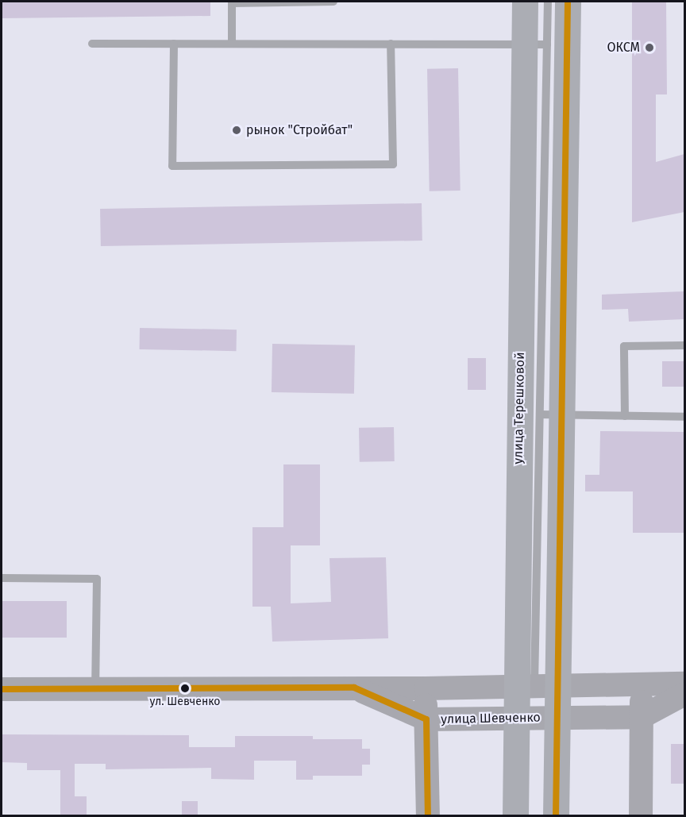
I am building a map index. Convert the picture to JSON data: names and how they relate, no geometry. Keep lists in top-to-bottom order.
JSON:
{
  "streets": {
    "main road": ["улица Терешковой", "улица Шевченко"]
  },
  "places": ["ОКСМ", "рынок \"Стройбат\"", "ул. Шевченко"]
}
